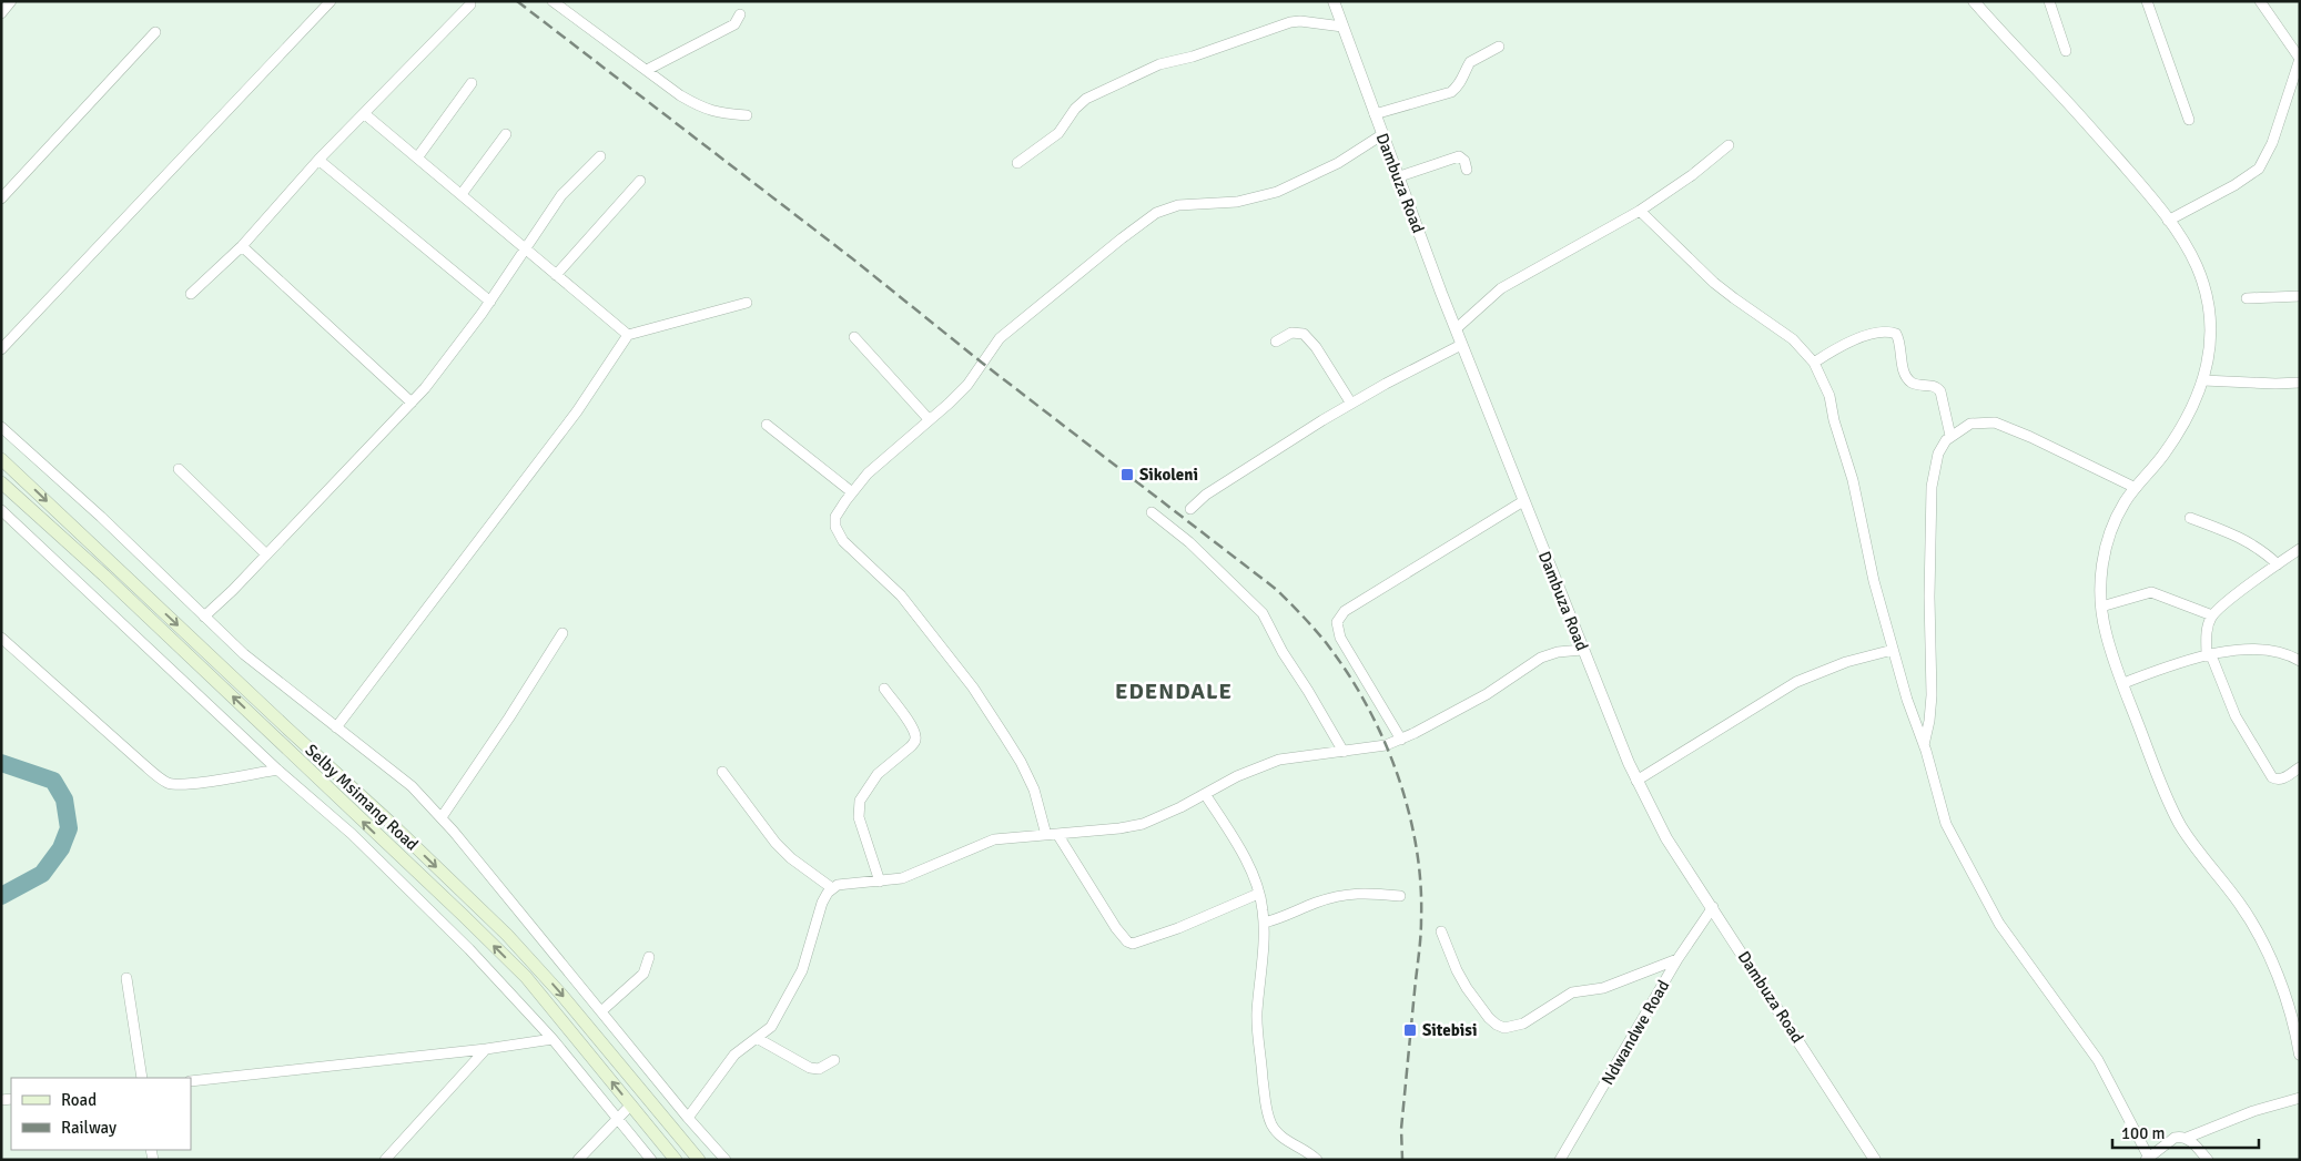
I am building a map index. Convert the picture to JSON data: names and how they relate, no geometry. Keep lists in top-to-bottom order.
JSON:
{
  "streets": {
    "main road": ["Selby Msimang Road"],
    "street": ["Dambuza Road", "Ndwandwe Road"]
  },
  "crossings": [
    ["Dambuza Road", "Ndwandwe Road"]
  ],
  "districts": ["EDENDALE"],
  "places": {
    "transit": ["Sikoleni", "Sitebisi"]
  },
  "legend": ["Road", "Railway"],
  "scale_bar": "100 m"
}
